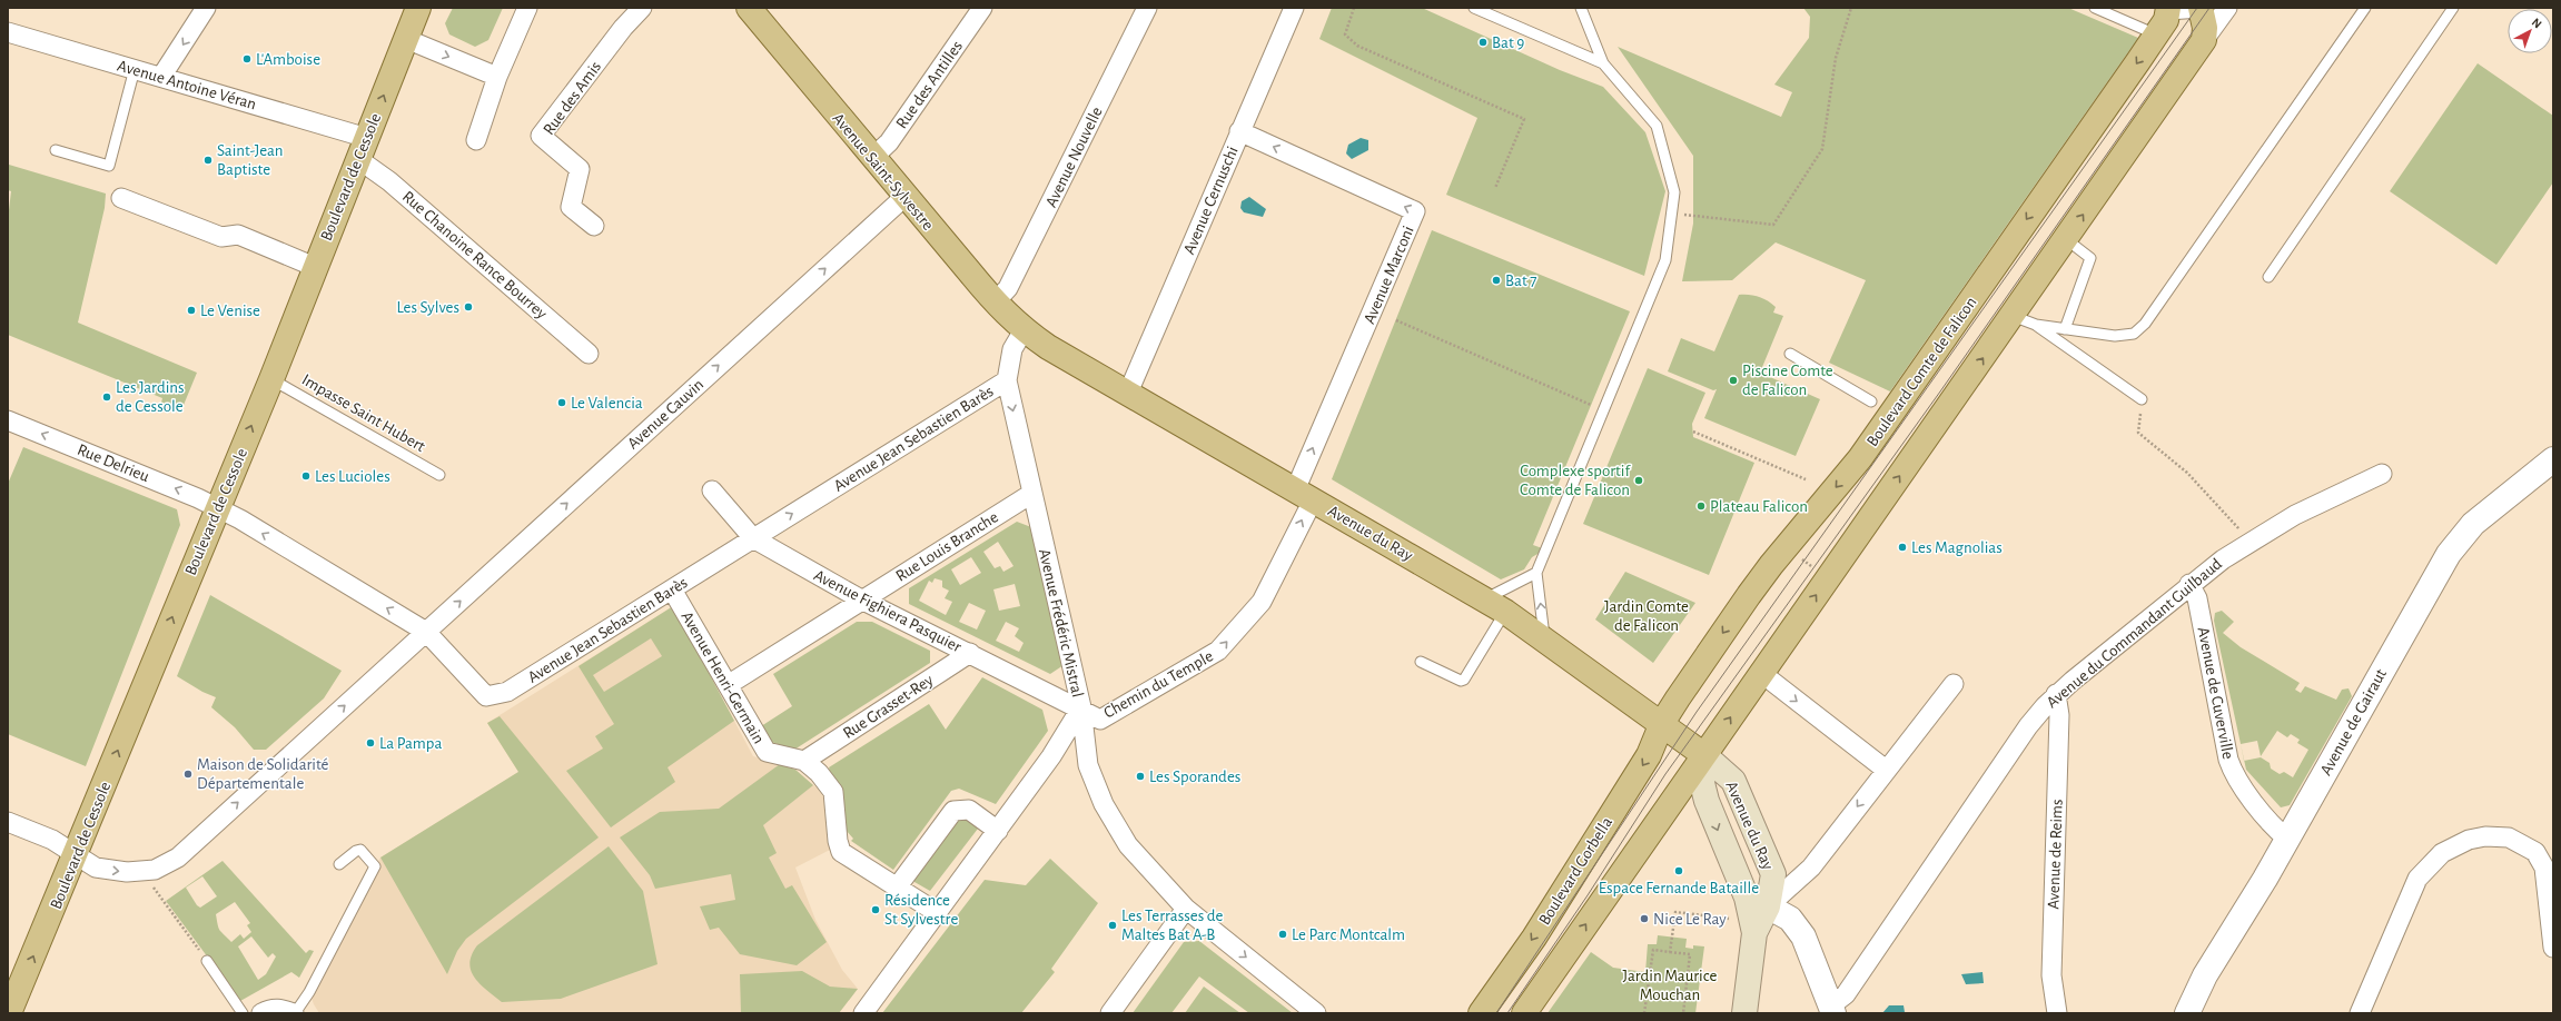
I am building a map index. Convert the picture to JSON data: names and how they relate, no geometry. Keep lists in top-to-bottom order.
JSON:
{
  "streets": {
    "main road": [
      "Avenue Saint-Sylvestre",
      "Boulevard de Cessole",
      "Boulevard Comte de Falicon",
      "Avenue du Ray",
      "Boulevard Gorbella"
    ],
    "street": [
      "Avenue Antoine Véran",
      "Rue des Antilles",
      "Rue des Amis",
      "Avenue Nouvelle",
      "Avenue Cernuschi",
      "Rue Chanoine Rance Bourrey",
      "Avenue Marconi",
      "Avenue Cauvin",
      "Avenue Jean Sebastien Barès",
      "Rue Delrieu",
      "Rue Louis Branche",
      "Avenue Fighiera Pasquier",
      "Avenue Frédéric Mistral",
      "Avenue du Commandant Guilbaud",
      "Avenue Henri-Germain",
      "Chemin du Temple",
      "Avenue de Cuverville",
      "Rue Grasset-Rey",
      "Avenue de Gairaut",
      "Avenue de Reims"
    ],
    "lane": ["Impasse Saint Hubert"]
  },
  "crossings": [
    ["Avenue Antoine Véran", "Boulevard de Cessole"],
    ["Avenue Antoine Véran", "Rue Chanoine Rance Bourrey"],
    ["Rue des Antilles", "Avenue Saint-Sylvestre"],
    ["Avenue Nouvelle", "Avenue Saint-Sylvestre"],
    ["Avenue Saint-Sylvestre", "Avenue Cauvin"],
    ["Avenue Saint-Sylvestre", "Avenue du Ray"],
    ["Avenue Saint-Sylvestre", "Avenue Frédéric Mistral"],
    ["Boulevard de Cessole", "Rue Chanoine Rance Bourrey"],
    ["Boulevard de Cessole", "Impasse Saint Hubert"],
    ["Boulevard de Cessole", "Avenue Cauvin"],
    ["Boulevard de Cessole", "Avenue Jean Sebastien Barès"],
    ["Boulevard de Cessole", "Rue Delrieu"],
    ["Avenue Cernuschi", "Avenue Marconi"],
    ["Avenue Cernuschi", "Avenue du Ray"],
    ["Avenue Marconi", "Avenue du Ray"],
    ["Avenue Marconi", "Chemin du Temple"],
    ["Boulevard Comte de Falicon", "Avenue du Ray"],
    ["Boulevard Comte de Falicon", "Boulevard Gorbella"],
    ["Avenue Cauvin", "Avenue Jean Sebastien Barès"],
    ["Avenue Jean Sebastien Barès", "Rue Delrieu"],
    ["Avenue Jean Sebastien Barès", "Avenue Fighiera Pasquier"],
    ["Avenue Jean Sebastien Barès", "Avenue Frédéric Mistral"],
    ["Avenue Jean Sebastien Barès", "Avenue Henri-Germain"],
    ["Avenue du Ray", "Avenue Frédéric Mistral"],
    ["Avenue du Ray", "Chemin du Temple"],
    ["Avenue du Ray", "Boulevard Gorbella"],
    ["Rue Louis Branche", "Avenue Fighiera Pasquier"],
    ["Rue Louis Branche", "Avenue Frédéric Mistral"],
    ["Rue Louis Branche", "Avenue Henri-Germain"],
    ["Avenue Fighiera Pasquier", "Avenue Frédéric Mistral"],
    ["Avenue Fighiera Pasquier", "Chemin du Temple"],
    ["Avenue Fighiera Pasquier", "Rue Grasset-Rey"],
    ["Avenue Frédéric Mistral", "Avenue Henri-Germain"],
    ["Avenue Frédéric Mistral", "Chemin du Temple"],
    ["Avenue du Commandant Guilbaud", "Avenue de Cuverville"],
    ["Avenue du Commandant Guilbaud", "Avenue de Reims"],
    ["Avenue Henri-Germain", "Rue Grasset-Rey"],
    ["Avenue de Cuverville", "Avenue de Gairaut"]
  ],
  "one_way": [
    "Boulevard de Cessole",
    "Avenue Cauvin",
    "Rue Delrieu",
    "Chemin du Temple"
  ],
  "parks": ["Jardin Comte de Falicon", "Jardin Maurice Mouchan"],
  "places": [
    "Bat 9",
    "L'Amboise",
    "Saint-Jean Baptiste",
    "Bat 7",
    "Les Sylves",
    "Le Venise",
    "Piscine Comte de Falicon",
    "Les Jardins de Cessole",
    "Le Valencia",
    "Les Lucioles",
    "Complexe sportif Comte de Falicon",
    "Plateau Falicon",
    "Les Magnolias",
    "La Pampa",
    "Maison de Solidarité Départementale",
    "Les Sporandes",
    "Espace Fernande Bataille",
    "Résidence St Sylvestre",
    "Nice Le Ray",
    "Les Terrasses de Maltes Bat A-B",
    "Le Parc Montcalm"
  ],
  "north": "top right"
}
